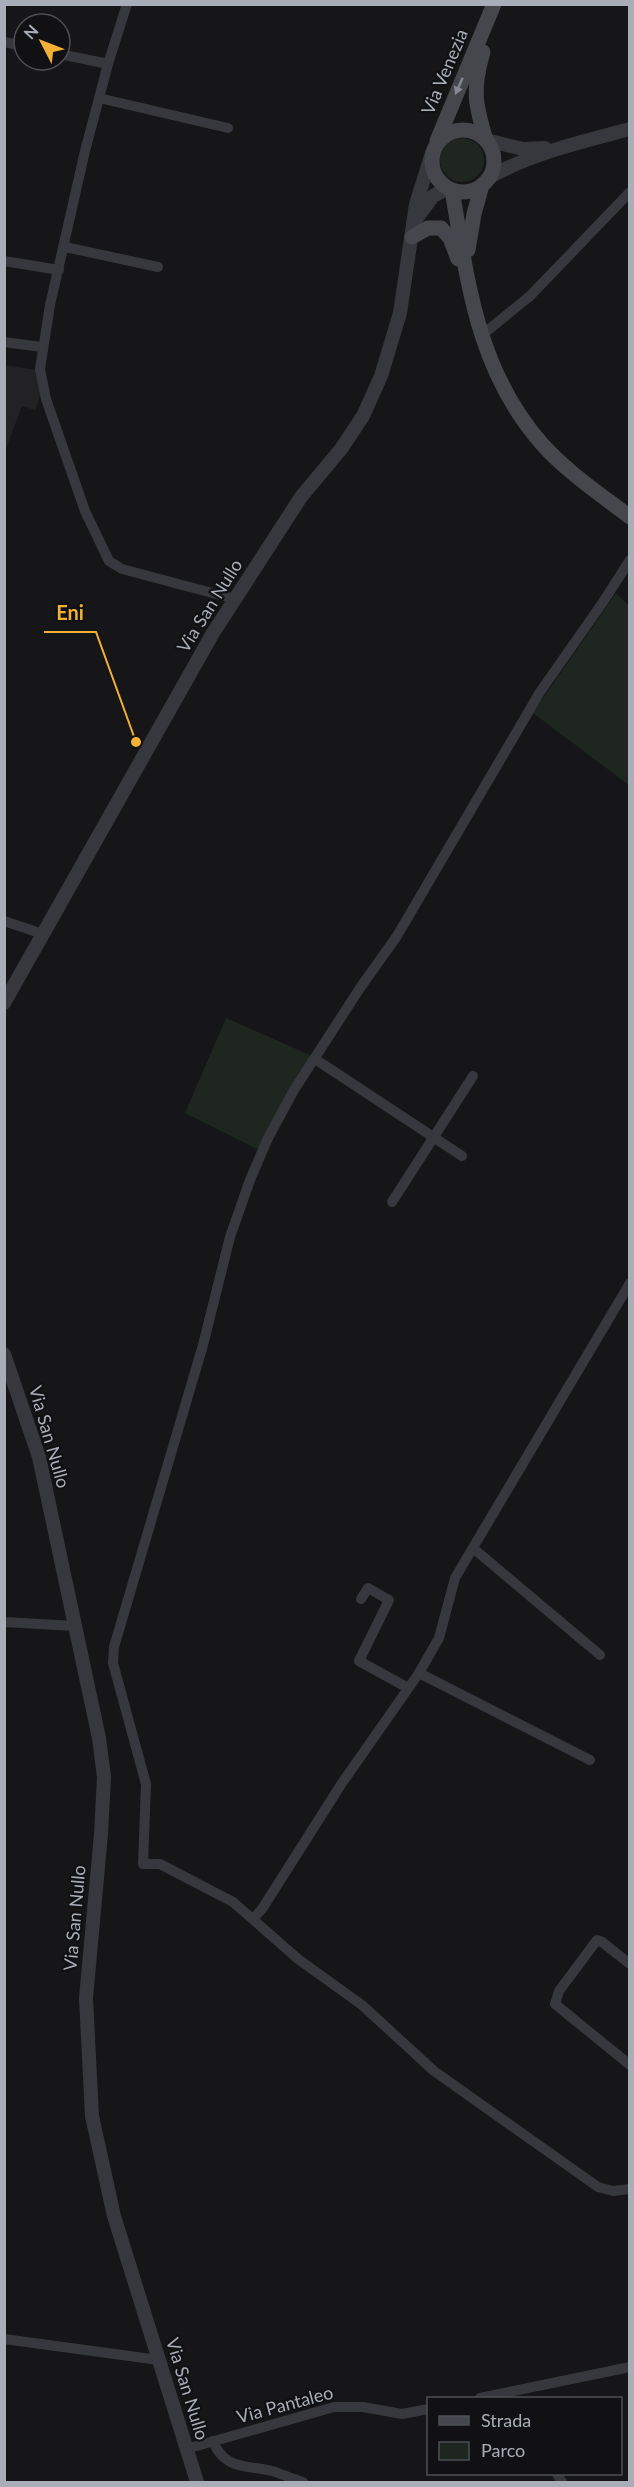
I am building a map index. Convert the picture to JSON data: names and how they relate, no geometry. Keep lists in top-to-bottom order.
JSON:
{
  "streets": {
    "main road": ["Via Venezia"],
    "street": ["Via San Nullo", "Via Pantaleo"]
  },
  "crossings": [
    ["Via Venezia", "Via San Nullo"],
    ["Via San Nullo", "Via Pantaleo"]
  ],
  "places": ["Eni"],
  "legend": ["Strada", "Parco"],
  "north": "top left"
}
